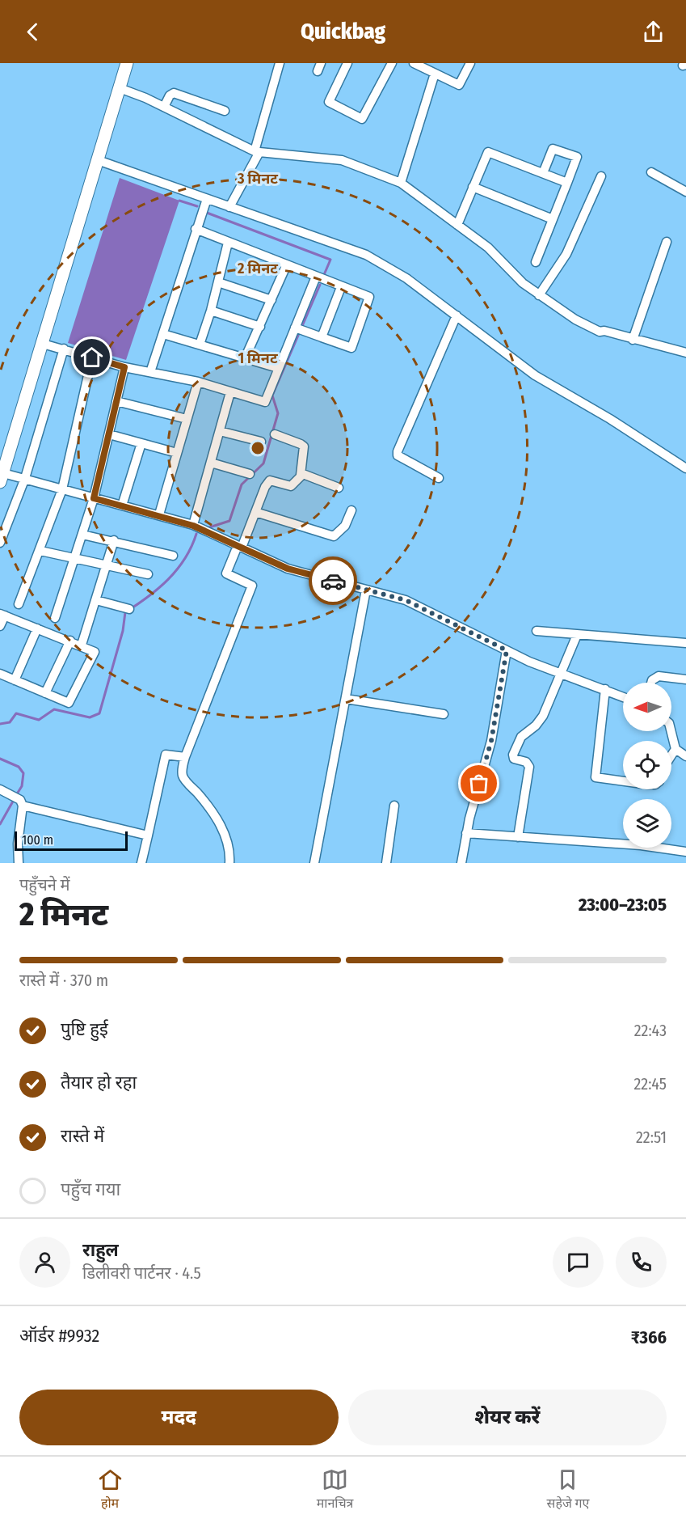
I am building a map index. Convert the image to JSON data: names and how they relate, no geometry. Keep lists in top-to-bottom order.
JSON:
{
  "scale_bar": "100 m",
  "north": "left",
  "page": {
    "header": "Quickbag",
    "scale": "100 m",
    "heading": ["2 मिनट", "पहुँचने में", "23:00–23:05"],
    "panel": [
      "राहुल",
      "डिलीवरी पार्टनर · 4.5",
      "ऑर्डर #9932",
      "₹366"
    ],
    "bar": "रास्ते में · 370 m",
    "list": [
      ["पुष्टि हुई", "22:43"],
      ["तैयार हो रहा", "22:45"],
      ["रास्ते में", "22:51"],
      "पहुँच गया"
    ],
    "buttons": ["मदद", "शेयर करें"],
    "tabs": ["होम", "मानचित्र", "सहेजे गए"]
  },
  "rings": ["3 मिनट", "2 मिनट", "1 मिनट"]
}
